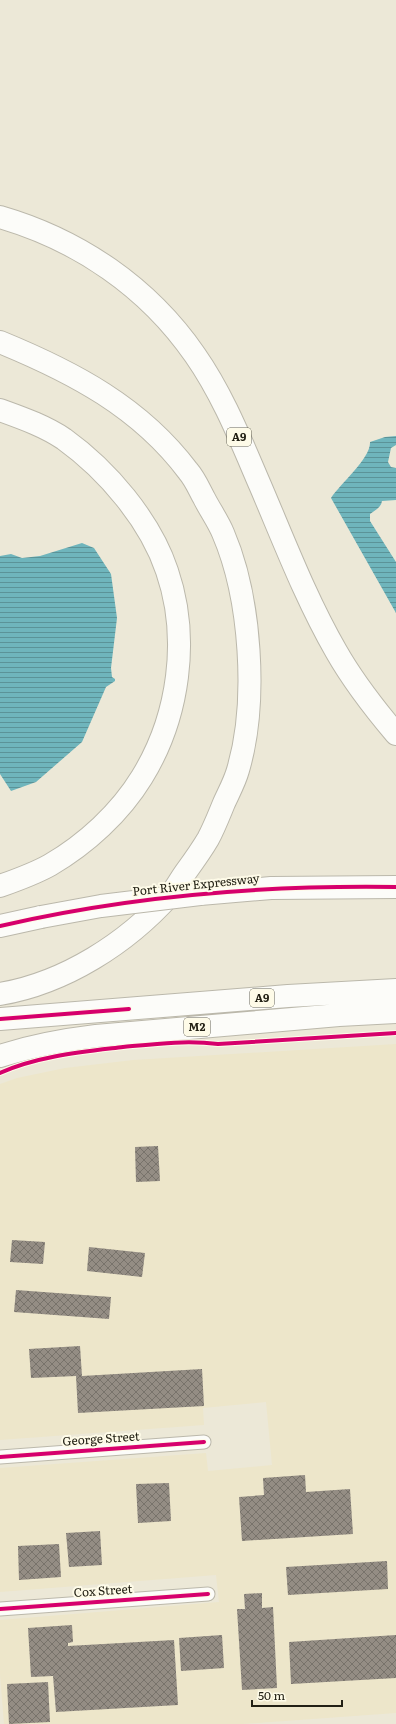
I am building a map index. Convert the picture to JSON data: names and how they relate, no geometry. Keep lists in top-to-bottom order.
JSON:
{
  "streets": {
    "highway": ["A9", "Port River Expressway", "M2"],
    "street": ["George Street", "Cox Street"]
  },
  "scale_bar": "50 m"
}
